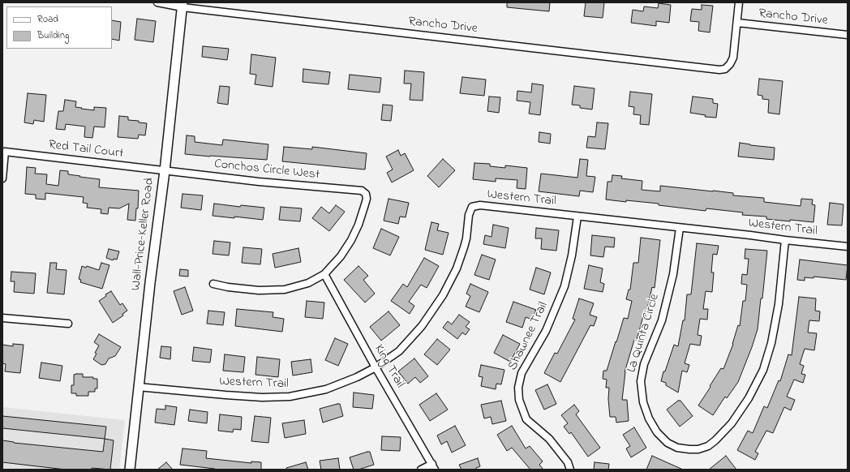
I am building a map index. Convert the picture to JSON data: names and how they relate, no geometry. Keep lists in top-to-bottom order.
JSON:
{
  "streets": {
    "street": [
      "Rancho Drive",
      "Red Tail Court",
      "Conchos Circle West",
      "Western Trail",
      "Wall-Price-Keller Road",
      "La Quinta Circle",
      "Shawnee Trail",
      "King Trail"
    ]
  },
  "crossings": [
    ["Rancho Drive", "Wall-Price-Keller Road"],
    ["Red Tail Court", "Conchos Circle West"],
    ["Red Tail Court", "Wall-Price-Keller Road"],
    ["Conchos Circle West", "Wall-Price-Keller Road"],
    ["Conchos Circle West", "King Trail"],
    ["Western Trail", "Wall-Price-Keller Road"],
    ["Western Trail", "La Quinta Circle"],
    ["Western Trail", "Shawnee Trail"],
    ["Western Trail", "King Trail"]
  ],
  "legend": ["Road", "Building"]
}
